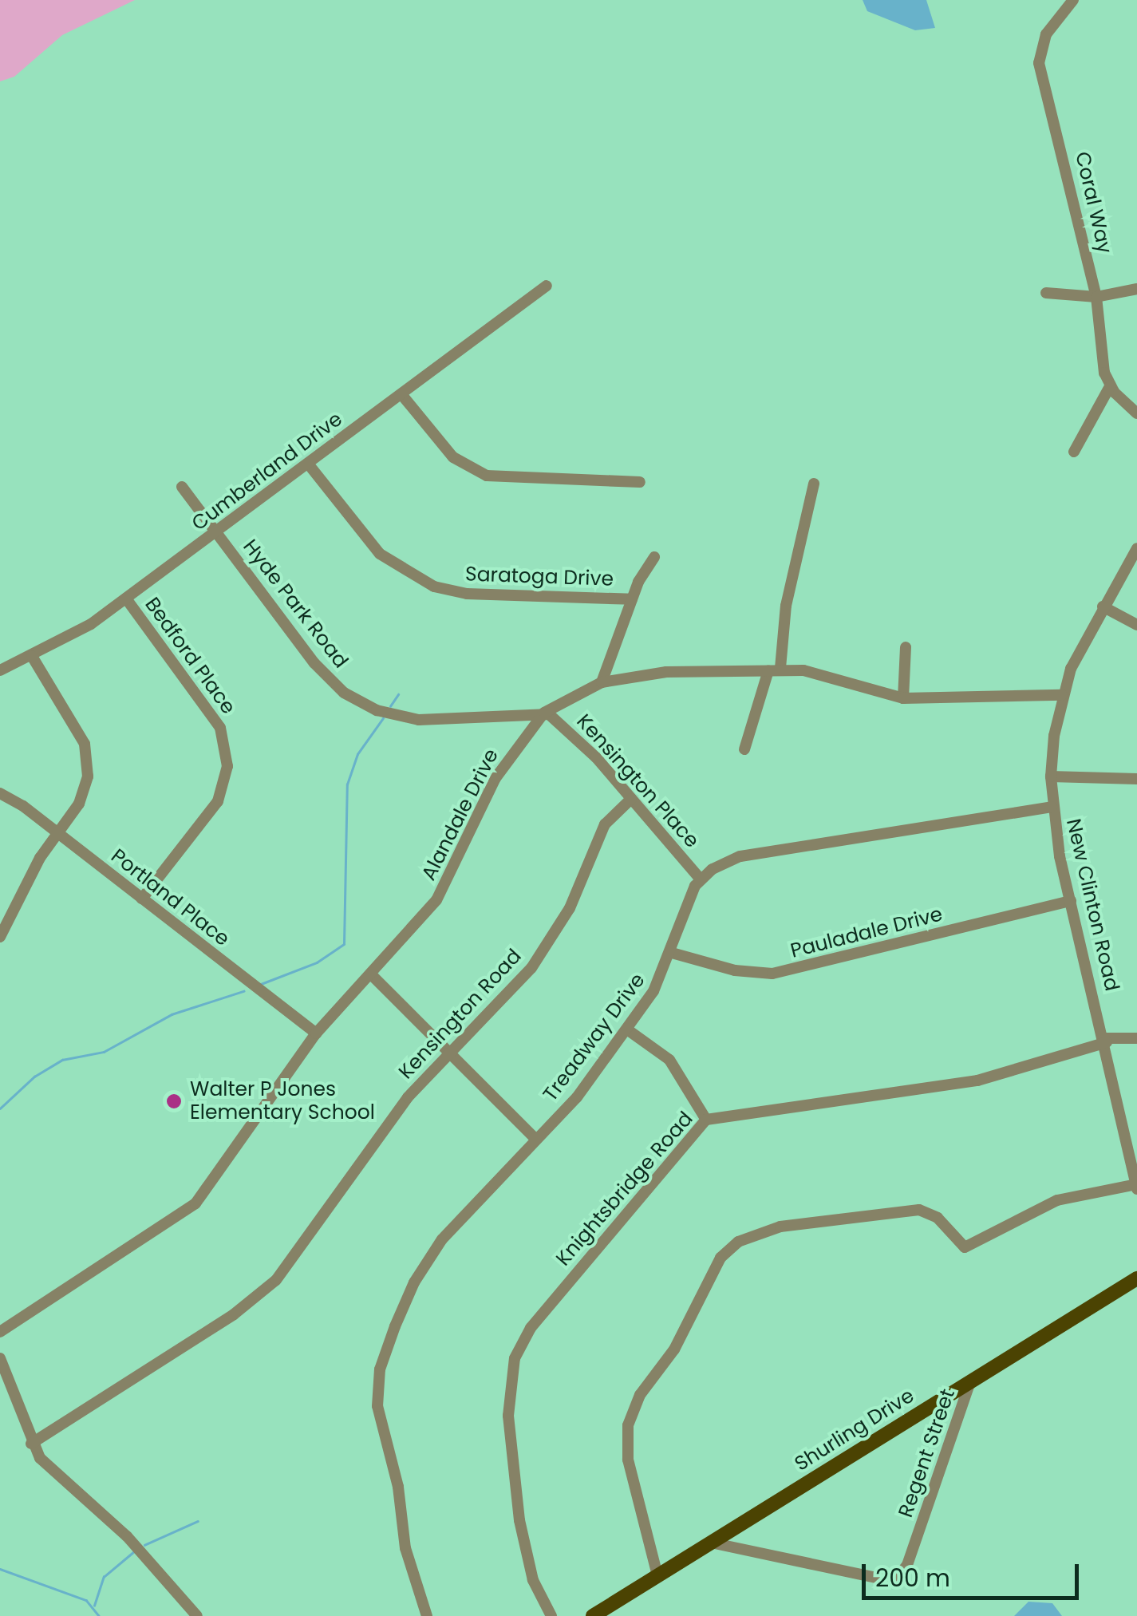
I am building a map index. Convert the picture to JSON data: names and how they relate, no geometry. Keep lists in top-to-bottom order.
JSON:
{
  "streets": {
    "main road": ["Shurling Drive"],
    "street": [
      "Coral Way",
      "Cumberland Drive",
      "Saratoga Drive",
      "Hyde Park Road",
      "Bedford Place",
      "Kensington Place",
      "Alandale Drive",
      "Portland Place",
      "New Clinton Road",
      "Pauladale Drive",
      "Kensington Road",
      "Treadway Drive",
      "Knightsbridge Road",
      "Regent Street"
    ]
  },
  "crossings": [
    ["Cumberland Drive", "Saratoga Drive"],
    ["Cumberland Drive", "Hyde Park Road"],
    ["Cumberland Drive", "Bedford Place"],
    ["Hyde Park Road", "Kensington Place"],
    ["Hyde Park Road", "Alandale Drive"],
    ["Bedford Place", "Portland Place"],
    ["Kensington Place", "Alandale Drive"],
    ["Kensington Place", "Kensington Road"],
    ["Kensington Place", "Treadway Drive"],
    ["Alandale Drive", "Portland Place"],
    ["Alandale Drive", "New Clinton Road"],
    ["New Clinton Road", "Pauladale Drive"],
    ["New Clinton Road", "Knightsbridge Road"],
    ["Pauladale Drive", "Treadway Drive"],
    ["Shurling Drive", "Regent Street"]
  ],
  "places": ["Walter P Jones Elementary School"],
  "scale_bar": "200 m"
}
